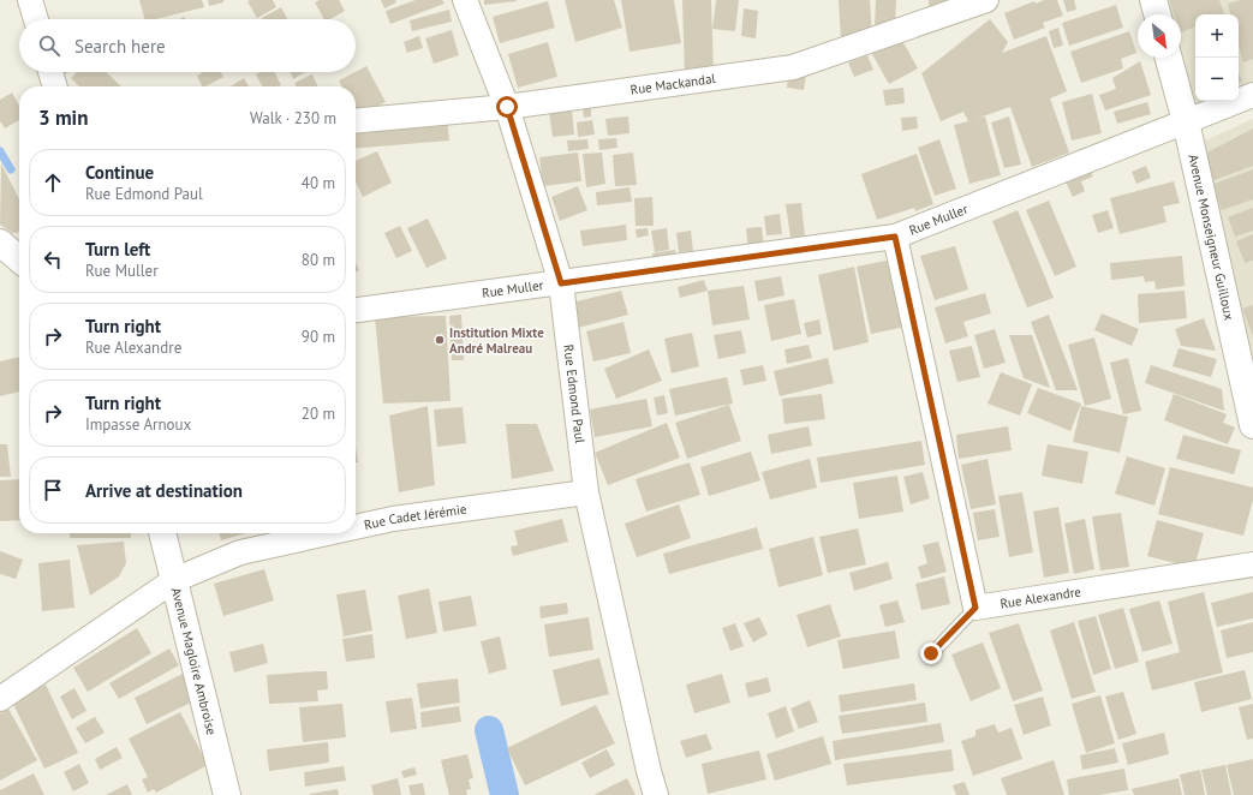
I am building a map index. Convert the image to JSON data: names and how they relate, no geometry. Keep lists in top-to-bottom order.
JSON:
{
  "streets": {
    "street": [
      "Rue Mackandal",
      "Rue Muller",
      "Avenue Monseigneur Guilloux",
      "Rue Edmond Paul",
      "Rue Cadet Jérémie",
      "Rue Alexandre",
      "Avenue Magloire Ambroise"
    ]
  },
  "crossings": [
    ["Rue Mackandal", "Rue Edmond Paul"],
    ["Rue Muller", "Avenue Monseigneur Guilloux"],
    ["Rue Muller", "Rue Edmond Paul"],
    ["Rue Edmond Paul", "Rue Cadet Jérémie"],
    ["Rue Cadet Jérémie", "Avenue Magloire Ambroise"]
  ],
  "places": ["Institution Mixte André Malreau"],
  "north": "bottom right",
  "page": {
    "map_buttons": ["+", "−"],
    "search": "Search here",
    "heading": ["3 min", "Walk · 230 m"],
    "list": [
      ["Continue", "Rue Edmond Paul", "40 m"],
      ["Turn left", "Rue Muller", "80 m"],
      ["Turn right", "Rue Alexandre", "90 m"],
      ["Turn right", "Impasse Arnoux", "20 m"],
      "Arrive at destination"
    ]
  }
}
